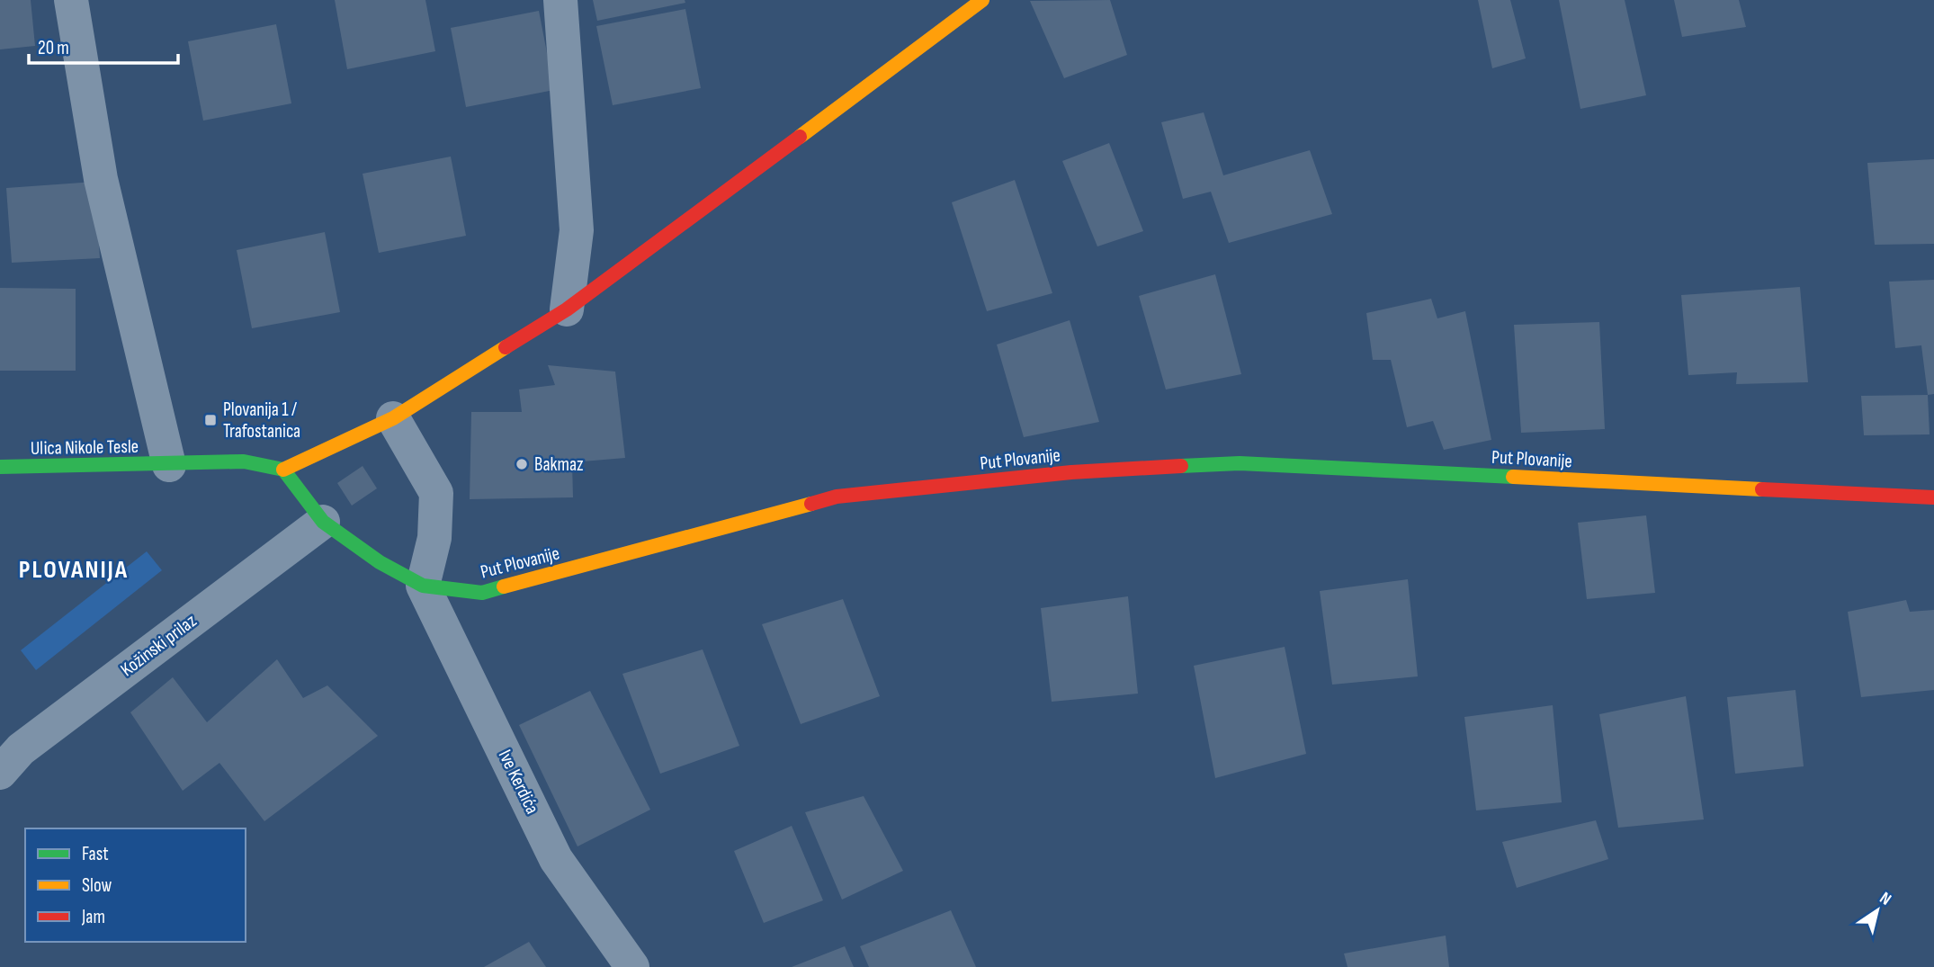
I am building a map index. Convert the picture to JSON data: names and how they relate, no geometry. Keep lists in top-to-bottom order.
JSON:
{
  "streets": {
    "street": [
      "Ulica Nikole Tesle",
      "Put Plovanije",
      "Kožinski prilaz",
      "Ive Kerdića"
    ]
  },
  "crossings": [
    ["Put Plovanije", "Kožinski prilaz"],
    ["Put Plovanije", "Ive Kerdića"]
  ],
  "districts": ["PLOVANIJA"],
  "places": {
    "transit": ["Plovanija 1 / Trafostanica"],
    "other": ["Bakmaz"]
  },
  "legend": ["Fast", "Slow", "Jam"],
  "scale_bar": "20 m",
  "north": "top right"
}
